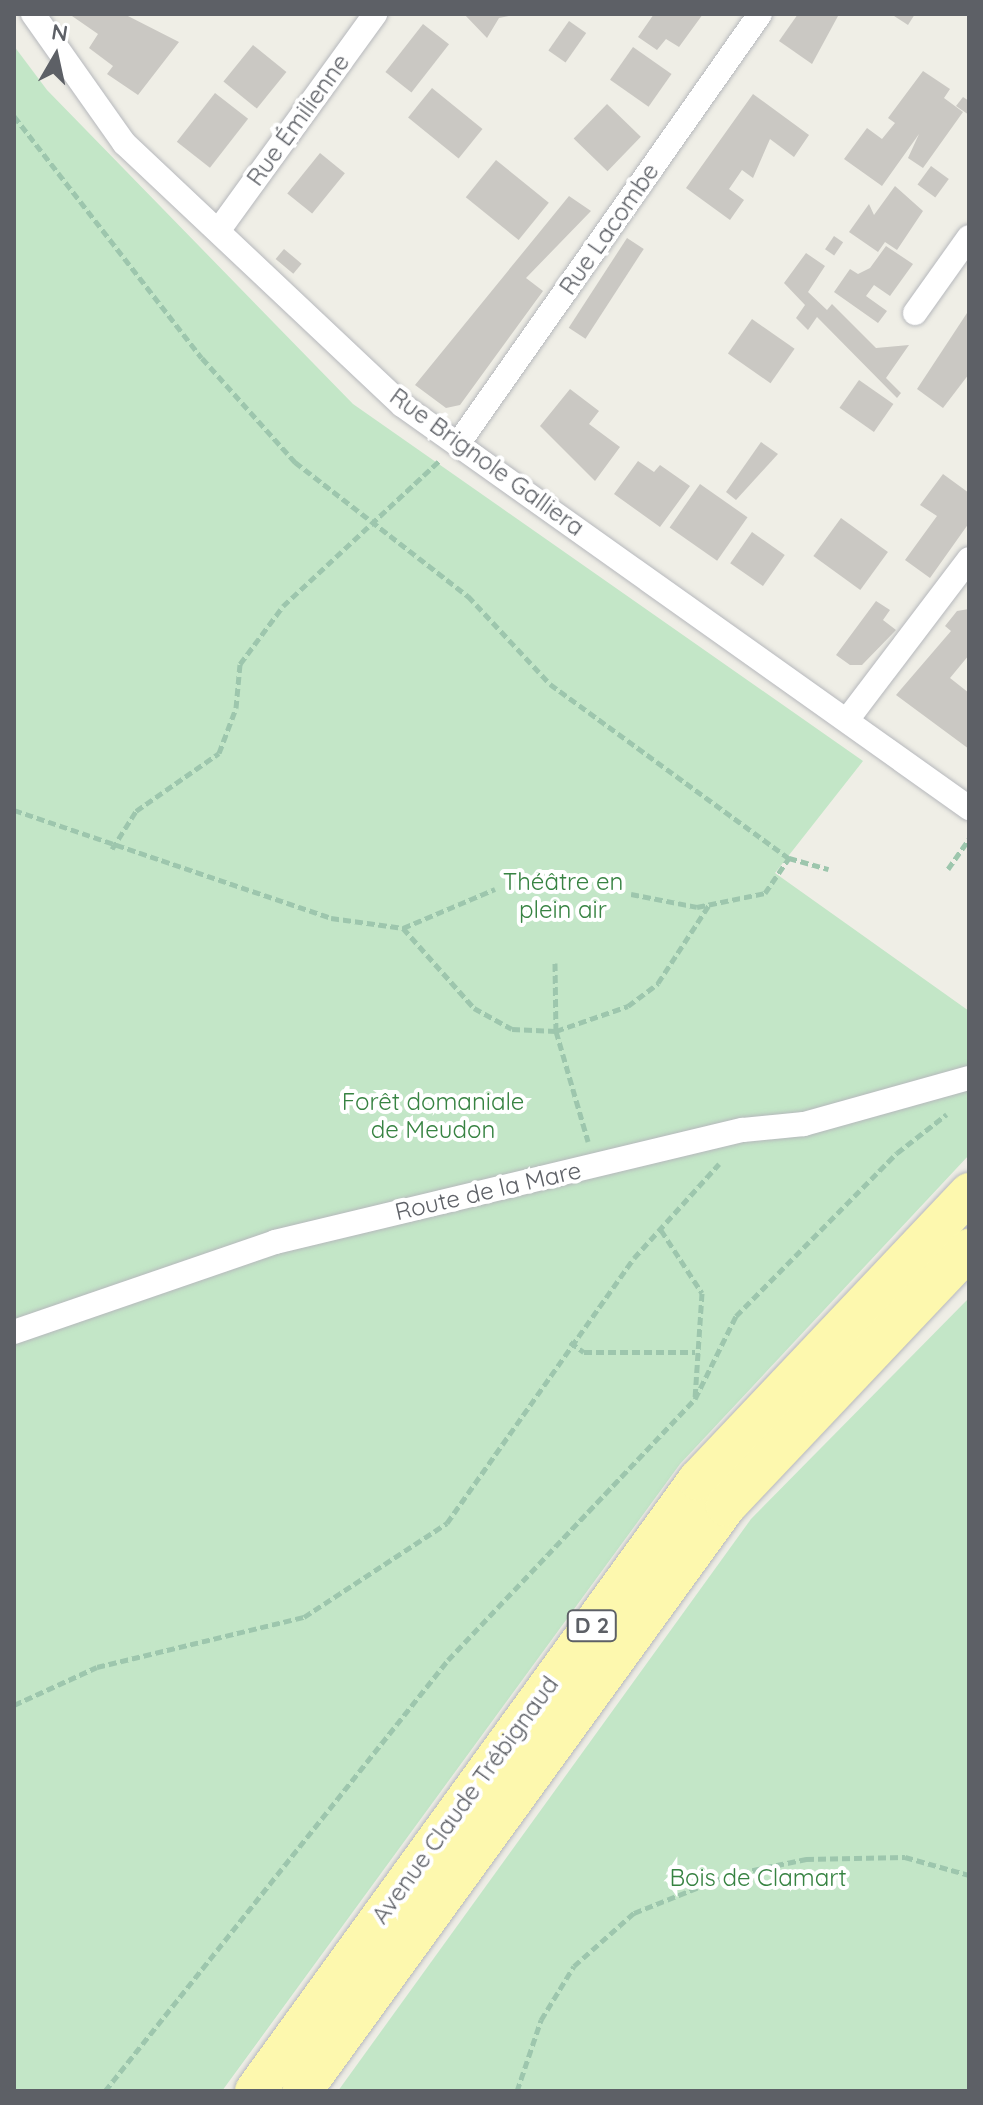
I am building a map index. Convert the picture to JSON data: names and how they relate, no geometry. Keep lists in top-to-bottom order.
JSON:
{
  "streets": {
    "main road": ["D 2", "Avenue Claude Trébignaud"],
    "street": [
      "Rue Émilienne",
      "Rue Lacombe",
      "Rue Brignole Galliera",
      "Route de la Mare"
    ]
  },
  "crossings": [
    ["Rue Émilienne", "Rue Brignole Galliera"],
    ["Rue Lacombe", "Rue Brignole Galliera"]
  ],
  "parks": ["Théâtre en plein air", "Forêt domaniale de Meudon", "Bois de Clamart"],
  "north": "top"
}
